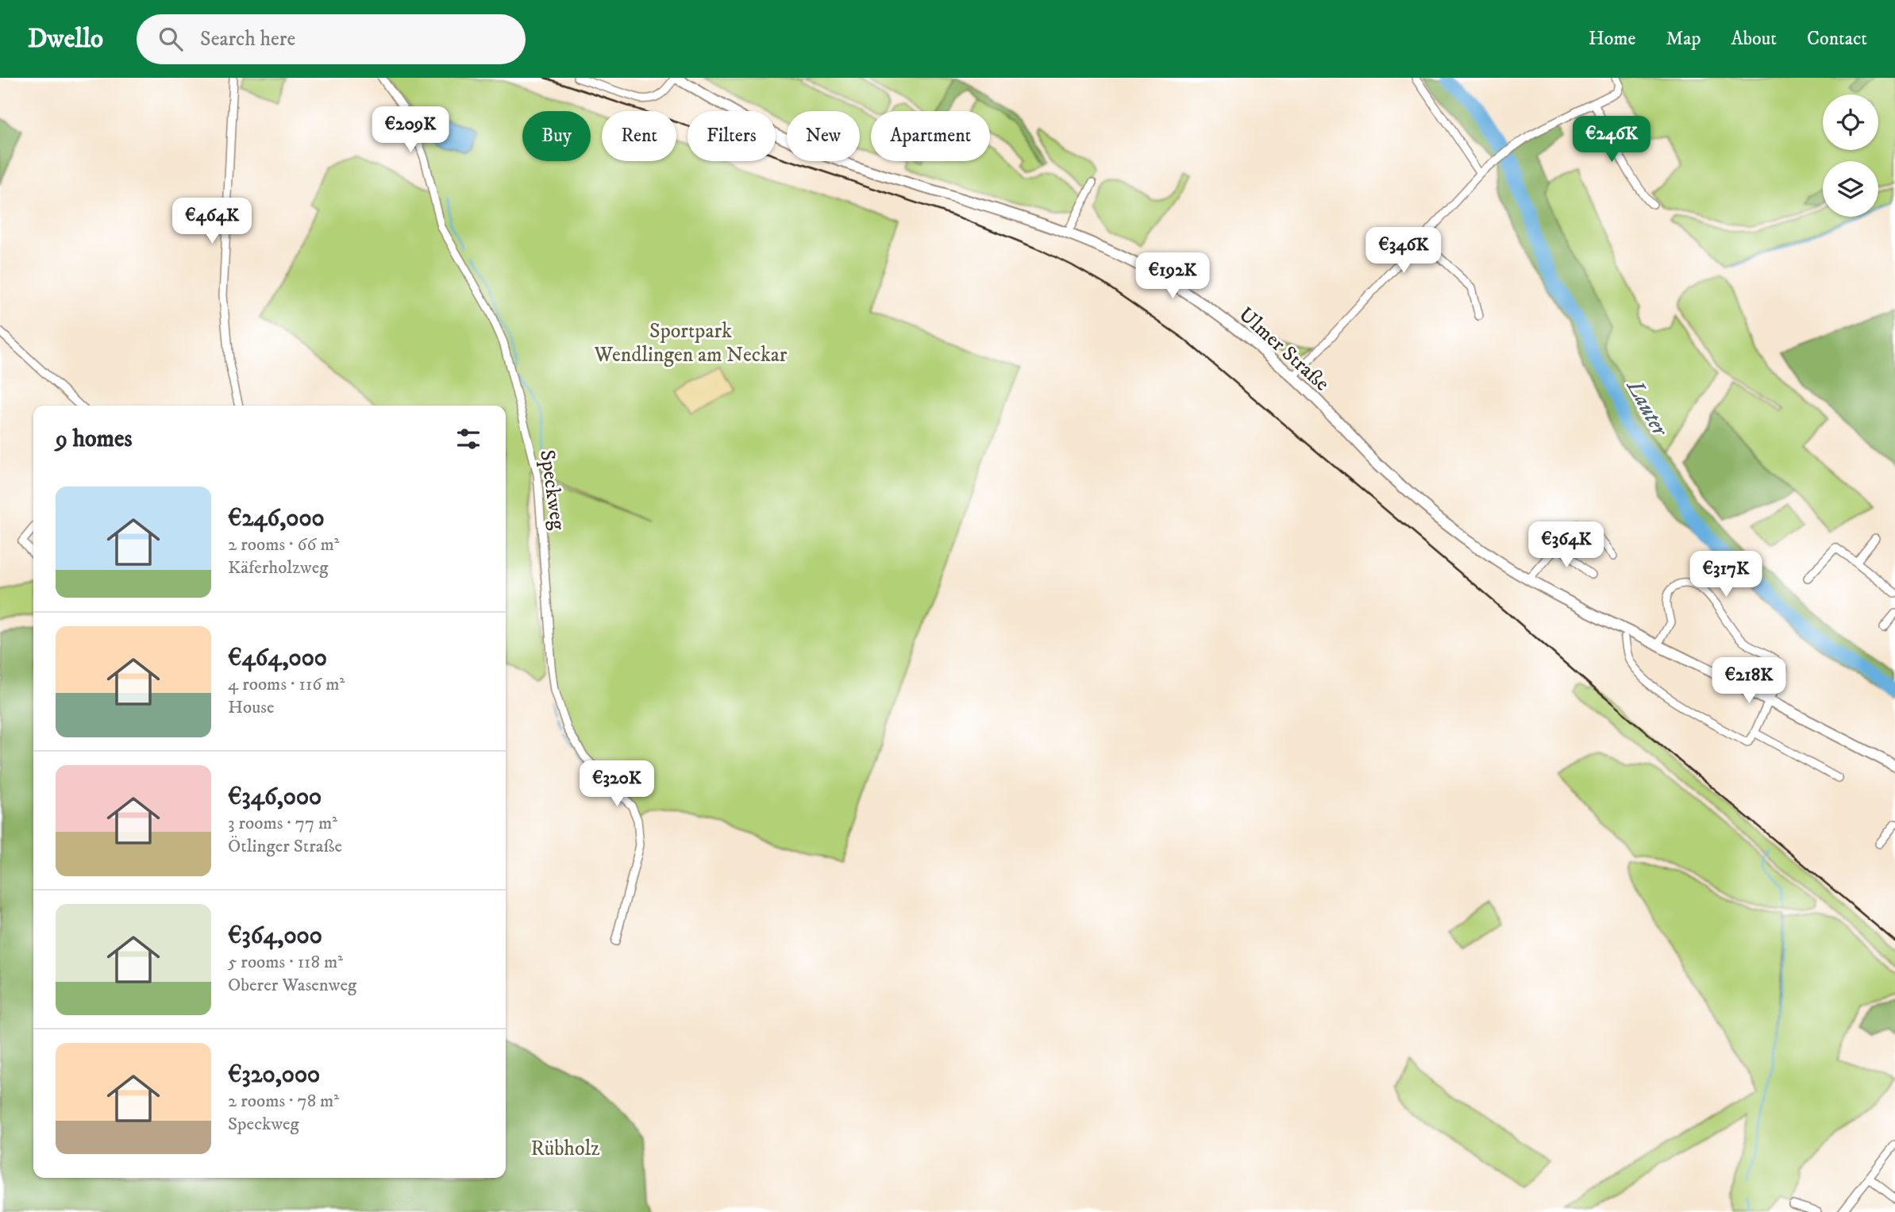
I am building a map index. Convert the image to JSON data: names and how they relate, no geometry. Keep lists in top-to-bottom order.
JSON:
{
  "streets": {
    "main road": ["Ulmer Straße"],
    "street": ["Speckweg"]
  },
  "water": ["Lauter"],
  "parks": ["Sportpark Wendlingen am Neckar", "Rübholz"],
  "page": {
    "header": "Dwello",
    "search": "Search here",
    "nav": [
      "Home",
      "Map",
      "About",
      "Contact"
    ],
    "price": [
      "€209K",
      "€246K",
      "€464K",
      "€346K",
      "€192K",
      "€364K",
      "€317K",
      "€218K",
      "€320K"
    ],
    "chip": [
      "Buy",
      "Rent",
      "Filters",
      "New",
      "Apartment"
    ],
    "heading": "9 homes",
    "list": [
      {
        "name": "€246,000",
        "note": "2 rooms · 66 m² · Käferholzweg"
      },
      {
        "name": "€464,000",
        "note": "4 rooms · 116 m² · House"
      },
      {
        "name": "€346,000",
        "note": "3 rooms · 77 m² · Ötlinger Straße"
      },
      {
        "name": "€364,000",
        "note": "5 rooms · 118 m² · Oberer Wasenweg"
      },
      {
        "name": "€320,000",
        "note": "2 rooms · 78 m² · Speckweg"
      }
    ]
  }
}
